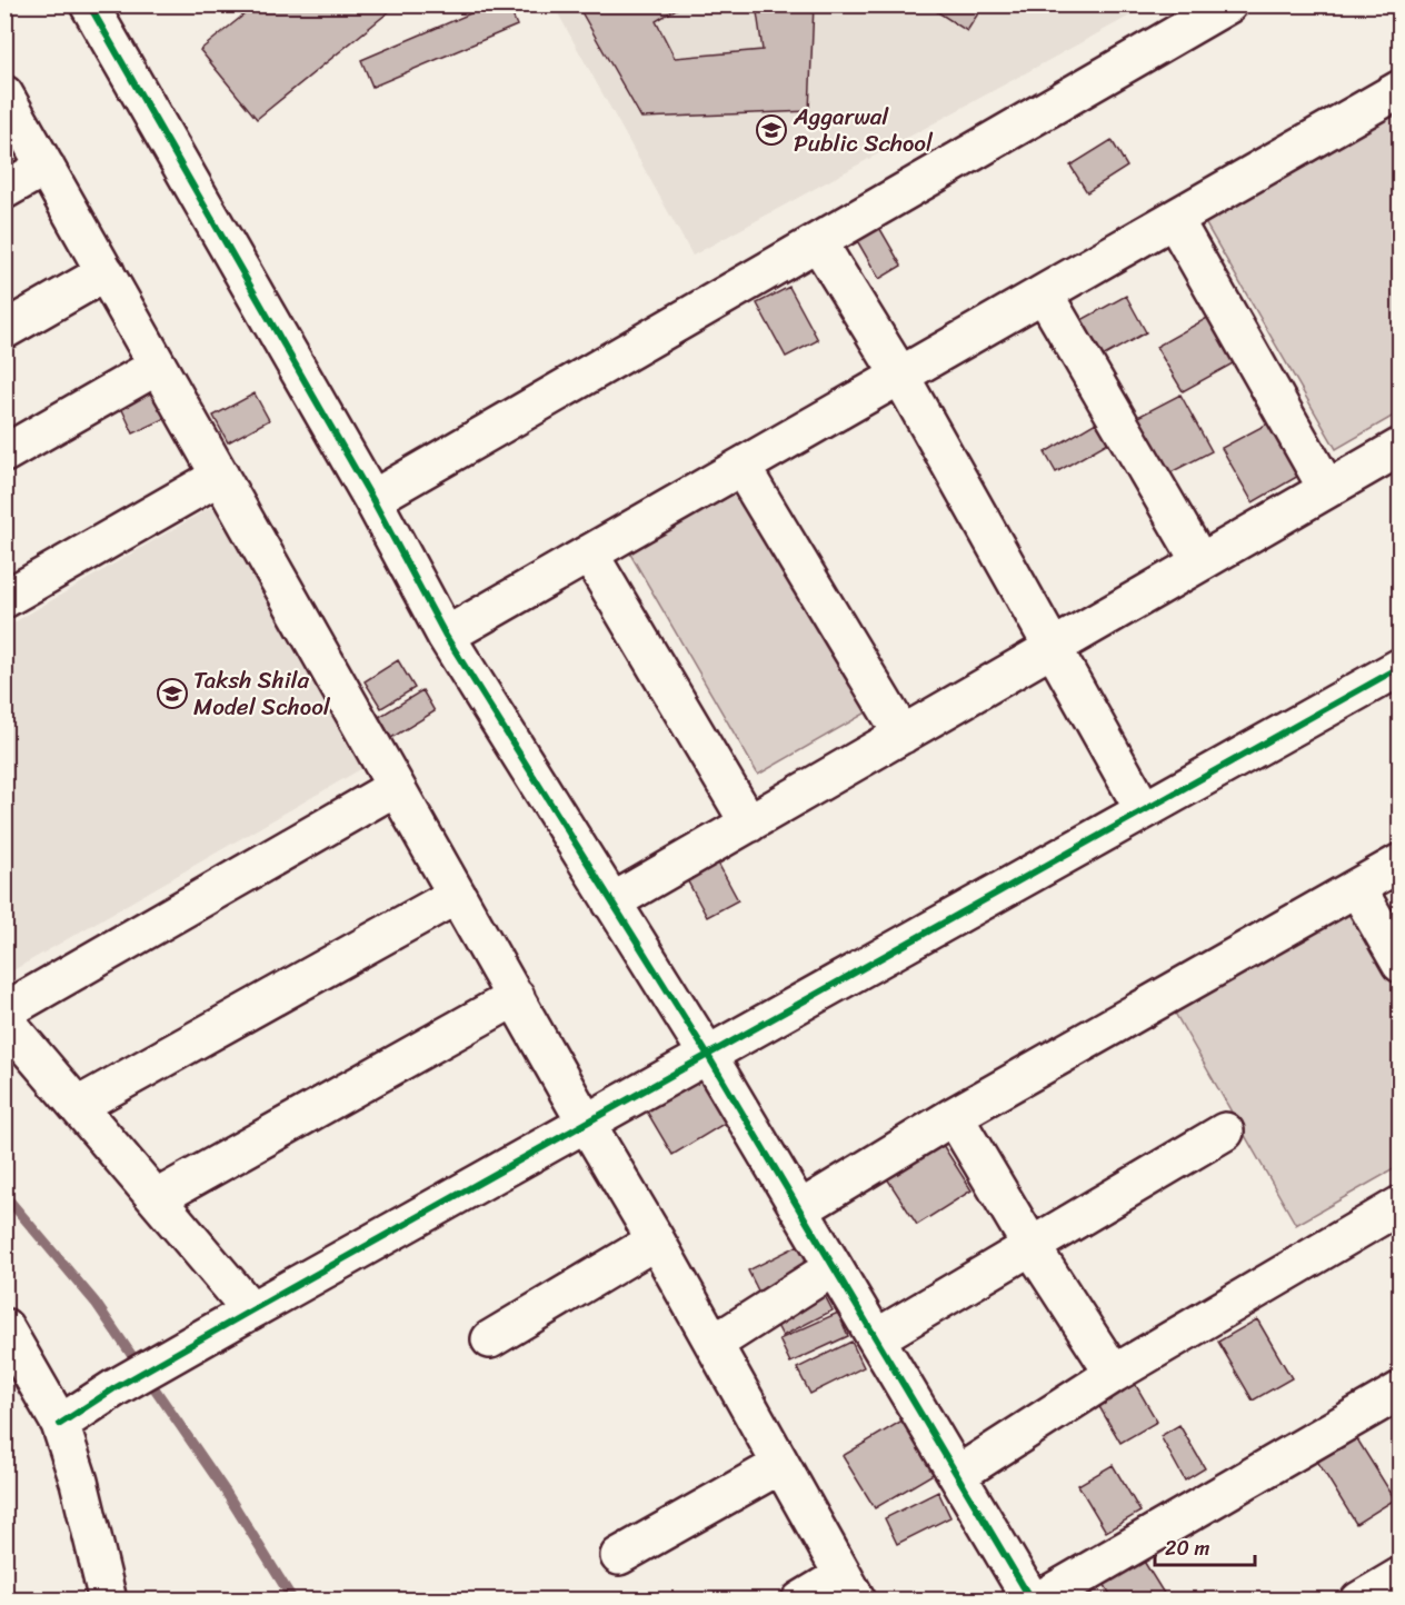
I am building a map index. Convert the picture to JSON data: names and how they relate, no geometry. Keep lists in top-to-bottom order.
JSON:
{
  "places": {
    "school or university": ["Aggarwal Public School", "Taksh Shila Model School"]
  },
  "scale_bar": "20 m"
}
